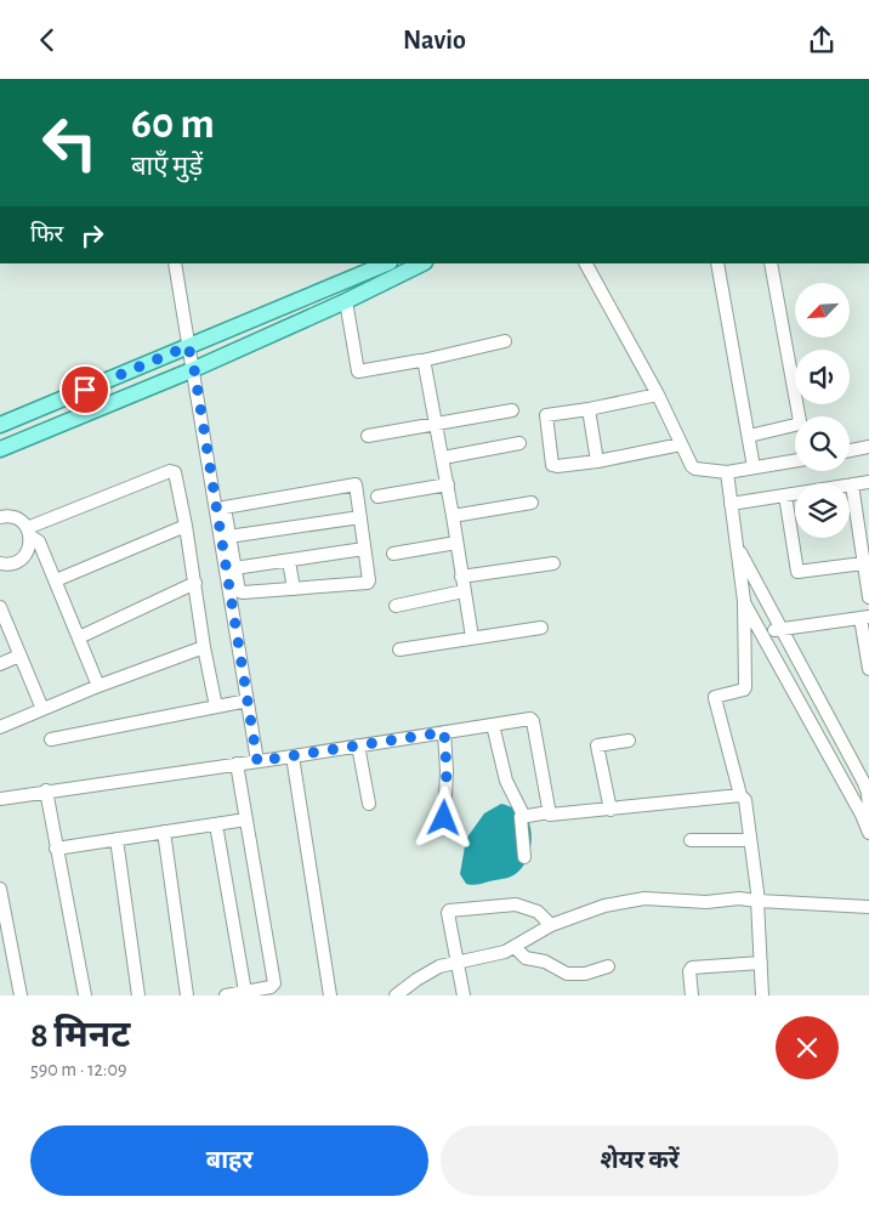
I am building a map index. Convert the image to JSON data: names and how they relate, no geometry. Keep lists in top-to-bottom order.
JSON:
{
  "north": "bottom left",
  "page": {
    "header": "Navio",
    "turn": ["60 m", "बाएँ मुड़ें"],
    "then": "फिर",
    "heading": ["8 मिनट", "590 m · 12:09"],
    "buttons": ["बाहर", "शेयर करें"]
  }
}
